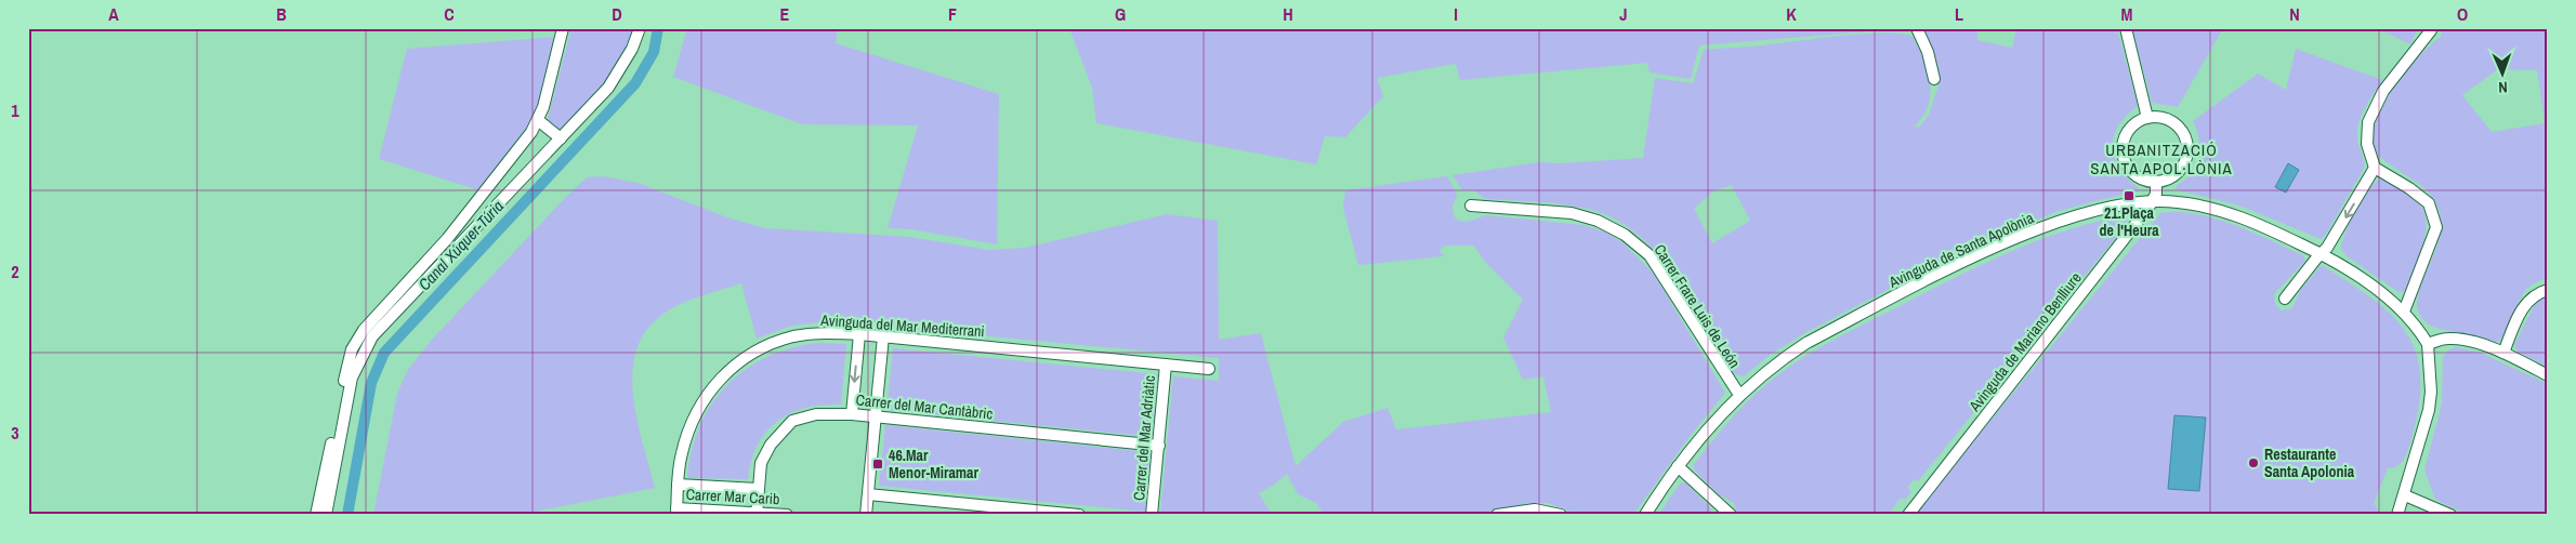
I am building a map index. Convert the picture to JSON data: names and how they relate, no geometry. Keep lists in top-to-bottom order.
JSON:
{
  "streets": {
    "street": [
      "Avinguda de Santa Apolònia",
      "Carrer Frare Luis de León",
      "Avinguda del Mar Mediterrani",
      "Avinguda de Mariano Benlliure",
      "Carrer del Mar Cantàbric",
      "Carrer del Mar Adriàtic",
      "Carrer Mar Carib"
    ]
  },
  "crossings": [
    ["Avinguda de Santa Apolònia", "Carrer Frare Luis de León"],
    ["Avinguda de Santa Apolònia", "Avinguda de Mariano Benlliure"],
    ["Avinguda del Mar Mediterrani", "Carrer del Mar Adriàtic"],
    ["Avinguda del Mar Mediterrani", "Carrer Mar Carib"],
    ["Carrer del Mar Cantàbric", "Carrer del Mar Adriàtic"],
    ["Carrer del Mar Cantàbric", "Carrer Mar Carib"]
  ],
  "districts": ["URBANITZACIÓ SANTA APOL·LÒNIA"],
  "water": ["Canal Xúquer-Túria"],
  "places": {
    "transit": ["21.Plaça de l'Heura", "46.Mar Menor-Miramar"],
    "other": ["Restaurante Santa Apolonia"]
  },
  "north": "bottom",
  "grid": {
    "columns": [
      "A",
      "B",
      "C",
      "D",
      "E",
      "F",
      "G",
      "H",
      "I",
      "J",
      "K",
      "L",
      "M",
      "N",
      "O"
    ],
    "rows": ["1", "2", "3"]
  }
}
